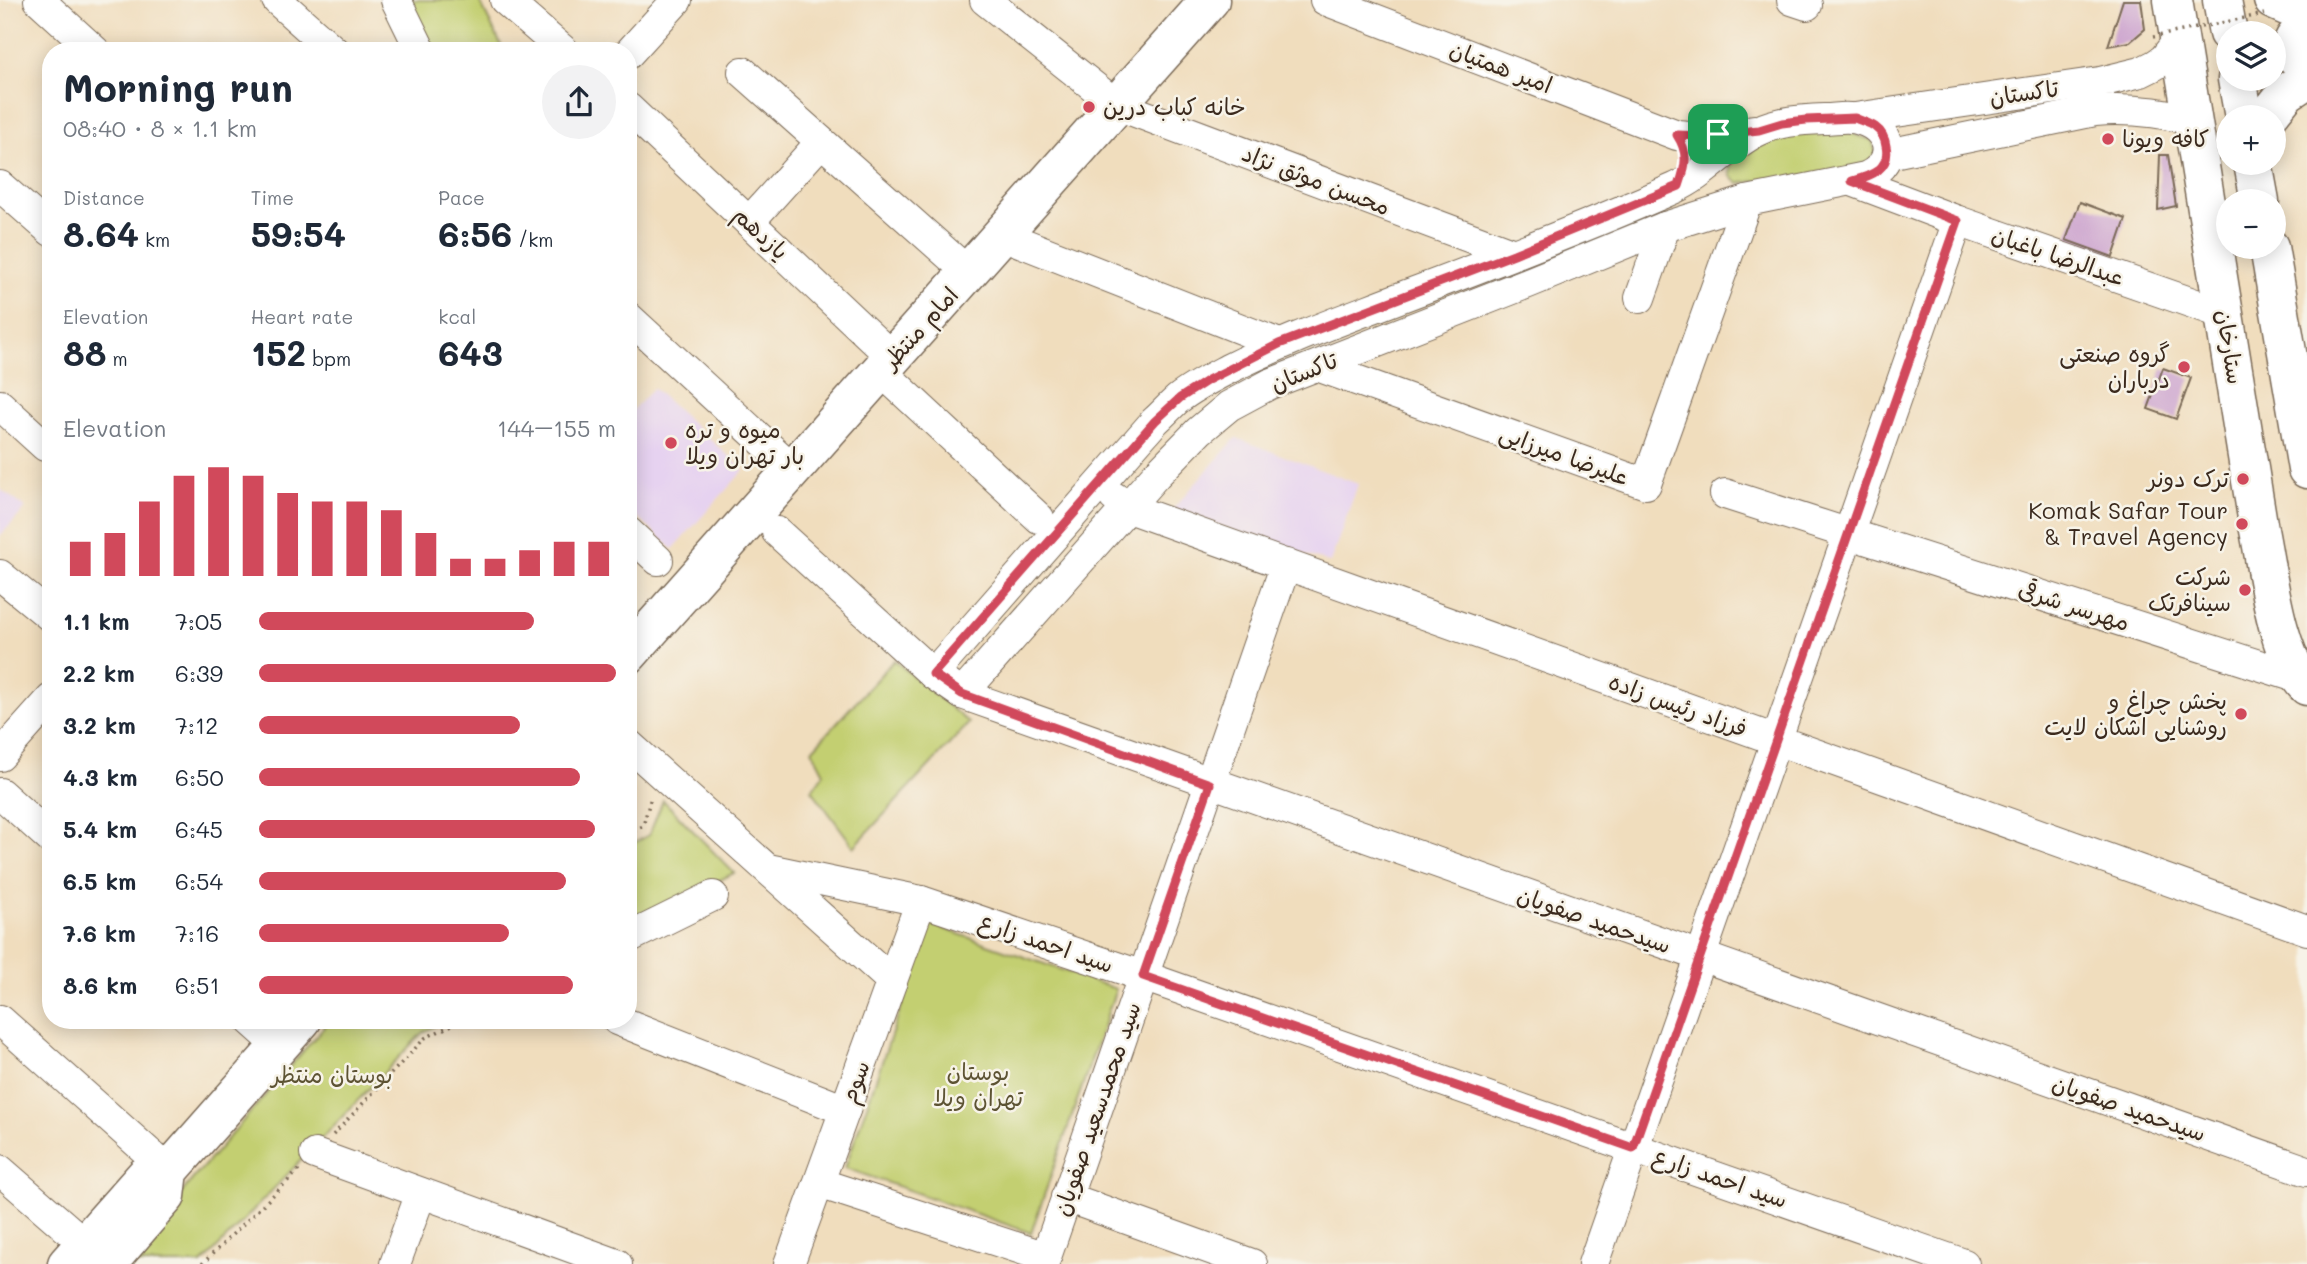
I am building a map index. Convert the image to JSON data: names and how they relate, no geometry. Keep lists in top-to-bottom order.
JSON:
{
  "streets": {
    "main road": ["امام منتظر", "ستارخان"],
    "street": [
      "امیر همتیان",
      "تاکستان",
      "محسن موثق نژاد",
      "یازدهم",
      "عبدالرضا باغبان",
      "علیرضا میرزایی",
      "مهرسر شرقی",
      "فرزاد رئیس زاده",
      "سیدحمید صفویان",
      "سید احمد زارع",
      "سوم",
      "سید محمدسعید صفویان"
    ]
  },
  "crossings": [
    ["تاکستان", "محسن موثق نژاد"],
    ["تاکستان", "عبدالرضا باغبان"],
    ["تاکستان", "ستارخان"],
    ["تاکستان", "علیرضا میرزایی"],
    ["تاکستان", "فرزاد رئیس زاده"],
    ["تاکستان", "سیدحمید صفویان"],
    ["محسن موثق نژاد", "امام منتظر"],
    ["یازدهم", "امام منتظر"],
    ["عبدالرضا باغبان", "ستارخان"],
    ["ستارخان", "مهرسر شرقی"],
    ["فرزاد رئیس زاده", "سید محمدسعید صفویان"],
    ["سیدحمید صفویان", "سید محمدسعید صفویان"],
    ["سید احمد زارع", "سوم"],
    ["سید احمد زارع", "سید محمدسعید صفویان"]
  ],
  "parks": ["بوستان تهران ویلا", "بوستان منتظر"],
  "places": [
    "خانه کباب درین",
    "کافه ویونا",
    "گروه صنعتی درباران",
    "میوه و تره بار تهران ویلا",
    "ترک دونر",
    "Komak Safar Tour & Travel Agency",
    "شرکت سینافرتک",
    "پخش چراغ و روشنایی اشکان لایت"
  ],
  "page": {
    "map_buttons": ["+", "−"],
    "heading": ["Morning run", "08:40 · 8 × 1.1 km"],
    "stats": [
      ["Distance", "8.64 km"],
      ["Time", "59:54"],
      ["Pace", "6:56 /km"],
      ["Elevation", "88 m"],
      ["Heart rate", "152 bpm"],
      ["kcal", "643"]
    ],
    "chart": ["Elevation", "144–155 m"],
    "list": [
      {
        "name": "1.1 km",
        "note": "7:05"
      },
      {
        "name": "2.2 km",
        "note": "6:39"
      },
      {
        "name": "3.2 km",
        "note": "7:12"
      },
      {
        "name": "4.3 km",
        "note": "6:50"
      },
      {
        "name": "5.4 km",
        "note": "6:45"
      },
      {
        "name": "6.5 km",
        "note": "6:54"
      },
      {
        "name": "7.6 km",
        "note": "7:16"
      },
      {
        "name": "8.6 km",
        "note": "6:51"
      }
    ]
  }
}
